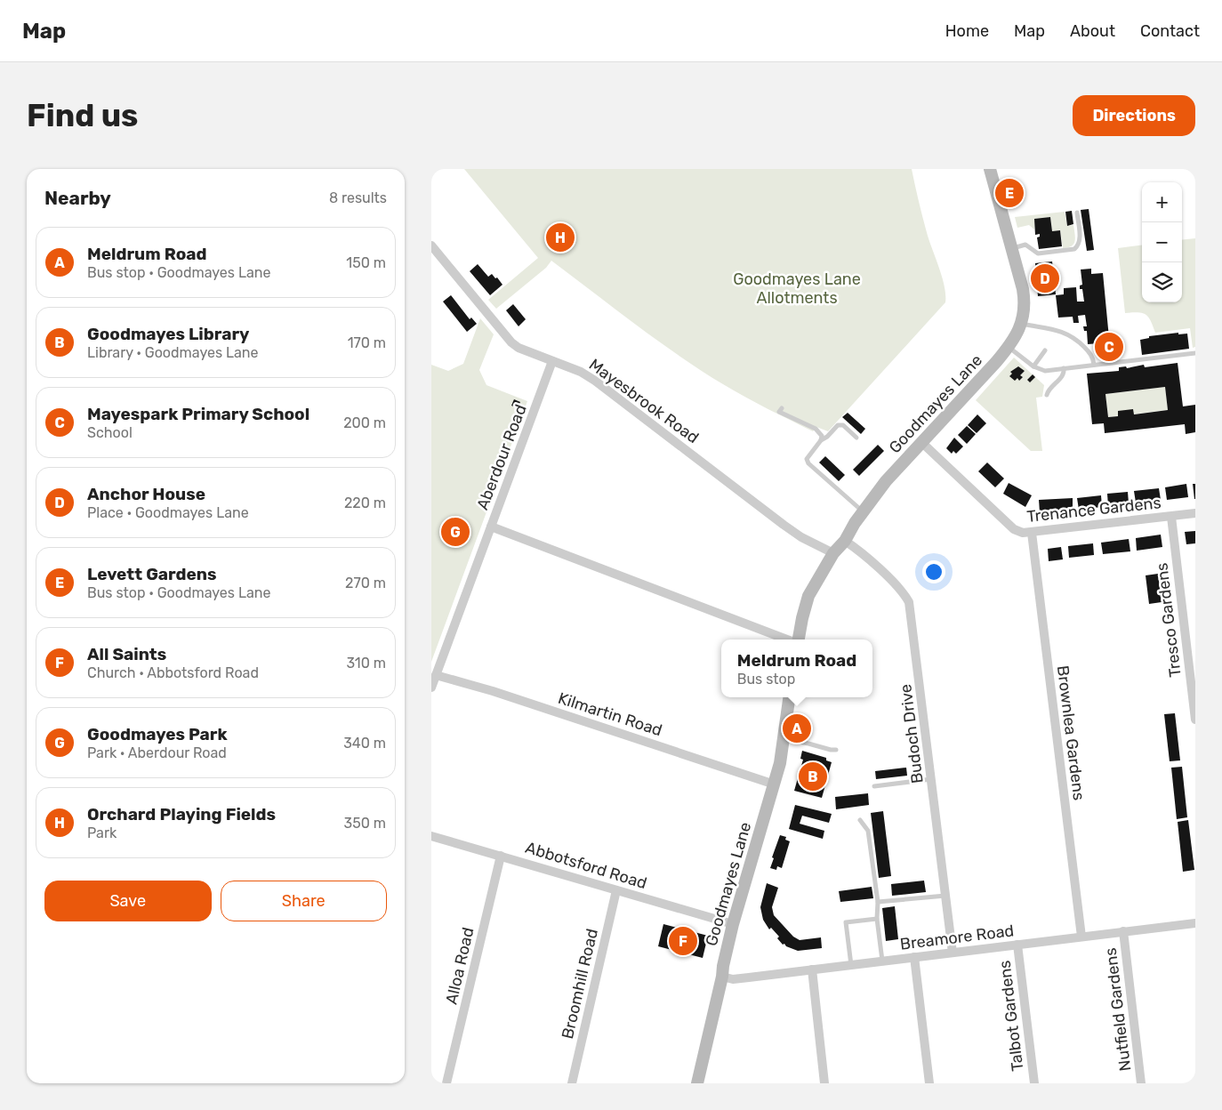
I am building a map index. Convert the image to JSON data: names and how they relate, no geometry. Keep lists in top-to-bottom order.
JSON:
{
  "streets": {
    "main road": ["Goodmayes Lane"],
    "street": [
      "Mayesbrook Road",
      "Aberdour Road",
      "Trenance Gardens",
      "Tresco Gardens",
      "Kilmartin Road",
      "Brownlea Gardens",
      "Budoch Drive",
      "Abbotsford Road",
      "Breamore Road",
      "Alloa Road",
      "Broomhill Road",
      "Nutfield Gardens",
      "Talbot Gardens"
    ]
  },
  "crossings": [
    ["Mayesbrook Road", "Goodmayes Lane"],
    ["Mayesbrook Road", "Aberdour Road"],
    ["Goodmayes Lane", "Trenance Gardens"],
    ["Goodmayes Lane", "Kilmartin Road"],
    ["Goodmayes Lane", "Budoch Drive"],
    ["Goodmayes Lane", "Abbotsford Road"],
    ["Goodmayes Lane", "Breamore Road"],
    ["Aberdour Road", "Kilmartin Road"],
    ["Trenance Gardens", "Tresco Gardens"],
    ["Trenance Gardens", "Brownlea Gardens"],
    ["Brownlea Gardens", "Breamore Road"],
    ["Budoch Drive", "Breamore Road"],
    ["Abbotsford Road", "Alloa Road"],
    ["Abbotsford Road", "Broomhill Road"],
    ["Breamore Road", "Nutfield Gardens"],
    ["Breamore Road", "Talbot Gardens"]
  ],
  "parks": ["Goodmayes Lane Allotments"],
  "page": {
    "header": "Map",
    "nav": [
      "Home",
      "Map",
      "About",
      "Contact"
    ],
    "buttons": [
      "Directions",
      ["Save", "Share"]
    ],
    "title": "Find us",
    "heading": ["Nearby", "8 results"],
    "pins": [
      "E",
      "H",
      "D",
      "C",
      "G",
      "A",
      "B",
      "F"
    ],
    "map_buttons": ["+", "−"],
    "list": [
      {
        "mark": "A",
        "name": "Meldrum Road",
        "note": "Bus stop · Goodmayes Lane",
        "value": "150 m"
      },
      {
        "mark": "B",
        "name": "Goodmayes Library",
        "note": "Library · Goodmayes Lane",
        "value": "170 m"
      },
      {
        "mark": "C",
        "name": "Mayespark Primary School",
        "note": "School",
        "value": "200 m"
      },
      {
        "mark": "D",
        "name": "Anchor House",
        "note": "Place · Goodmayes Lane",
        "value": "220 m"
      },
      {
        "mark": "E",
        "name": "Levett Gardens",
        "note": "Bus stop · Goodmayes Lane",
        "value": "270 m"
      },
      {
        "mark": "F",
        "name": "All Saints",
        "note": "Church · Abbotsford Road",
        "value": "310 m"
      },
      {
        "mark": "G",
        "name": "Goodmayes Park",
        "note": "Park · Aberdour Road",
        "value": "340 m"
      },
      {
        "mark": "H",
        "name": "Orchard Playing Fields",
        "note": "Park",
        "value": "350 m"
      }
    ],
    "popup": ["Meldrum Road", "Bus stop"]
  }
}
